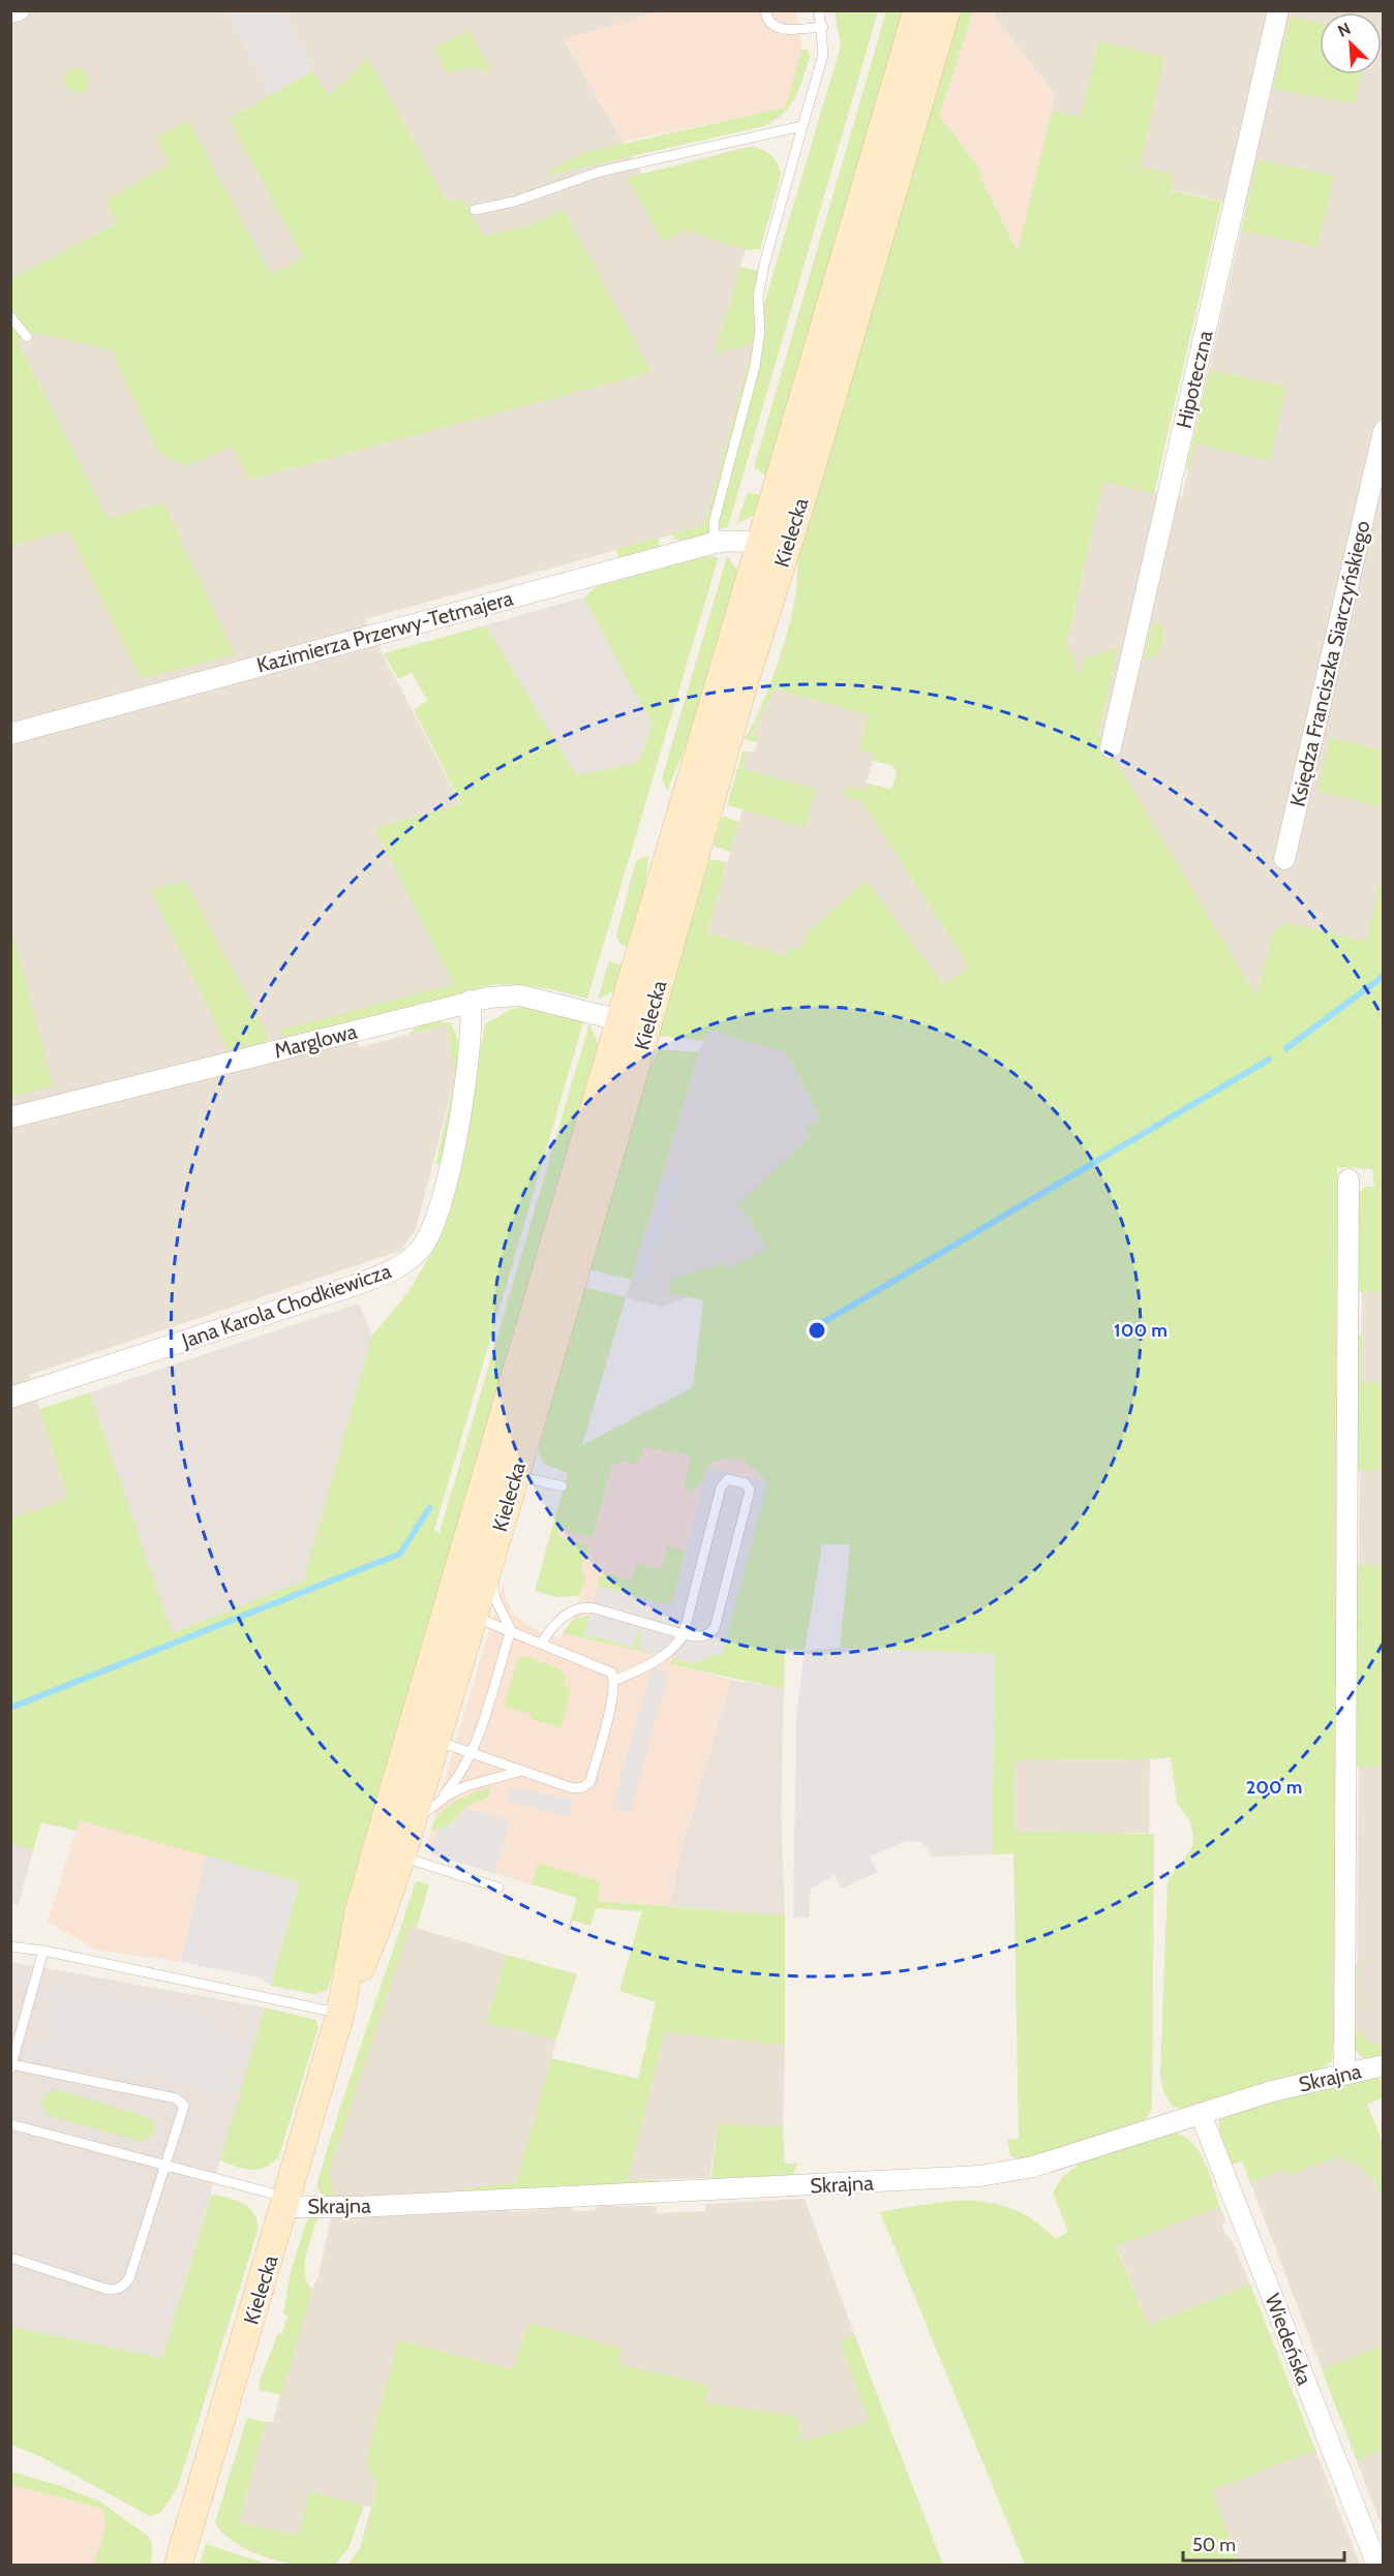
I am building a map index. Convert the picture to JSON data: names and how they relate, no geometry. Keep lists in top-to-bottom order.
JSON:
{
  "streets": {
    "main road": ["Kielecka"],
    "street": [
      "Hipoteczna",
      "Kazimierza Przerwy-Tetmajera",
      "Księdza Franciszka Siarczyńskiego",
      "Marglowa",
      "Jana Karola Chodkiewicza",
      "Skrajna",
      "Wiedeńska"
    ]
  },
  "crossings": [
    ["Kielecka", "Kazimierza Przerwy-Tetmajera"],
    ["Kielecka", "Marglowa"],
    ["Kielecka", "Skrajna"],
    ["Marglowa", "Jana Karola Chodkiewicza"],
    ["Skrajna", "Wiedeńska"]
  ],
  "scale_bar": "50 m",
  "north": "top left",
  "rings": ["100 m", "200 m"]
}
